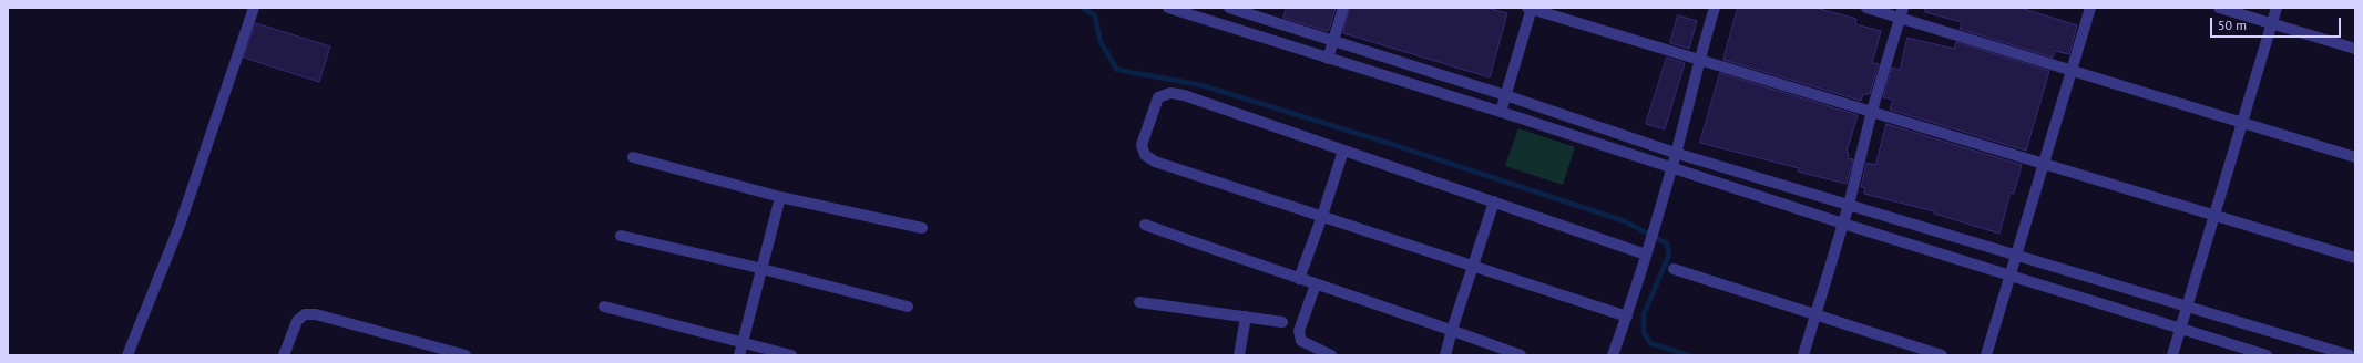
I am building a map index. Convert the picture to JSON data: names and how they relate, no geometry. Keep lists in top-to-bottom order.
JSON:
{
  "scale_bar": "50 m"
}
